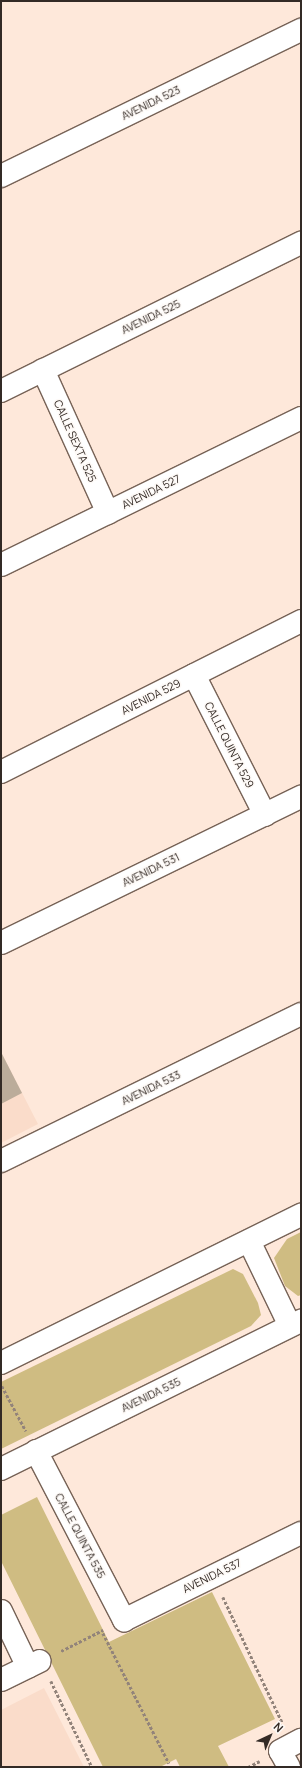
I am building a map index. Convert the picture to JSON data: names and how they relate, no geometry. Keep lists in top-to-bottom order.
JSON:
{
  "streets": {
    "street": [
      "AVENIDA 523",
      "AVENIDA 525",
      "CALLE SEXTA 525",
      "AVENIDA 527",
      "AVENIDA 529",
      "CALLE QUINTA 529",
      "AVENIDA 531",
      "AVENIDA 533",
      "AVENIDA 535",
      "CALLE QUINTA 535",
      "AVENIDA 537"
    ]
  },
  "crossings": [
    ["AVENIDA 525", "CALLE SEXTA 525"],
    ["CALLE SEXTA 525", "AVENIDA 527"],
    ["AVENIDA 529", "CALLE QUINTA 529"],
    ["CALLE QUINTA 529", "AVENIDA 531"],
    ["AVENIDA 535", "CALLE QUINTA 535"],
    ["CALLE QUINTA 535", "AVENIDA 537"]
  ],
  "north": "top right"
}
